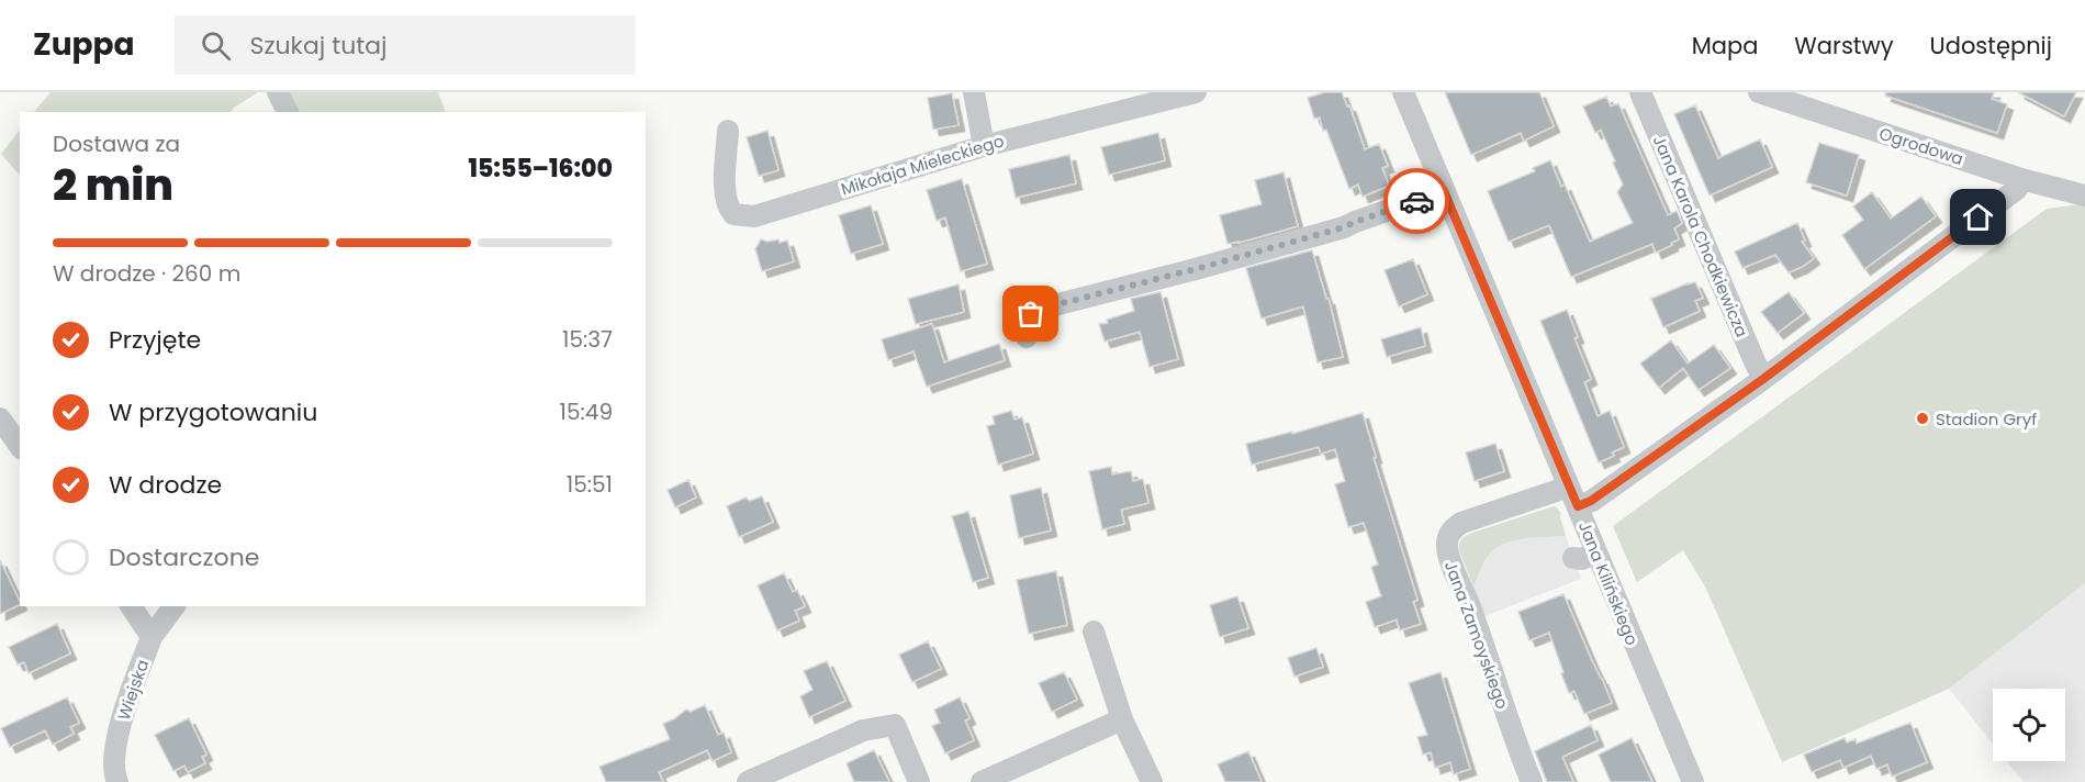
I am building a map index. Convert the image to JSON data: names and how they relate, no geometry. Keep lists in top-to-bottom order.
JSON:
{
  "streets": {
    "street": [
      "Ogrodowa",
      "Mikołaja Mieleckiego",
      "Jana Karola Chodkiewicza",
      "Jana Kilińskiego",
      "Jana Zamoyskiego",
      "Wiejska"
    ]
  },
  "crossings": [
    ["Jana Kilińskiego", "Jana Zamoyskiego"]
  ],
  "places": ["Stadion Gryf"],
  "page": {
    "header": "Zuppa",
    "search": "Szukaj tutaj",
    "nav": ["Mapa", "Warstwy", "Udostępnij"],
    "heading": ["2 min", "Dostawa za", "15:55–16:00"],
    "bar": "W drodze · 260 m",
    "list": [
      ["Przyjęte", "15:37"],
      ["W przygotowaniu", "15:49"],
      ["W drodze", "15:51"],
      "Dostarczone"
    ]
  }
}
